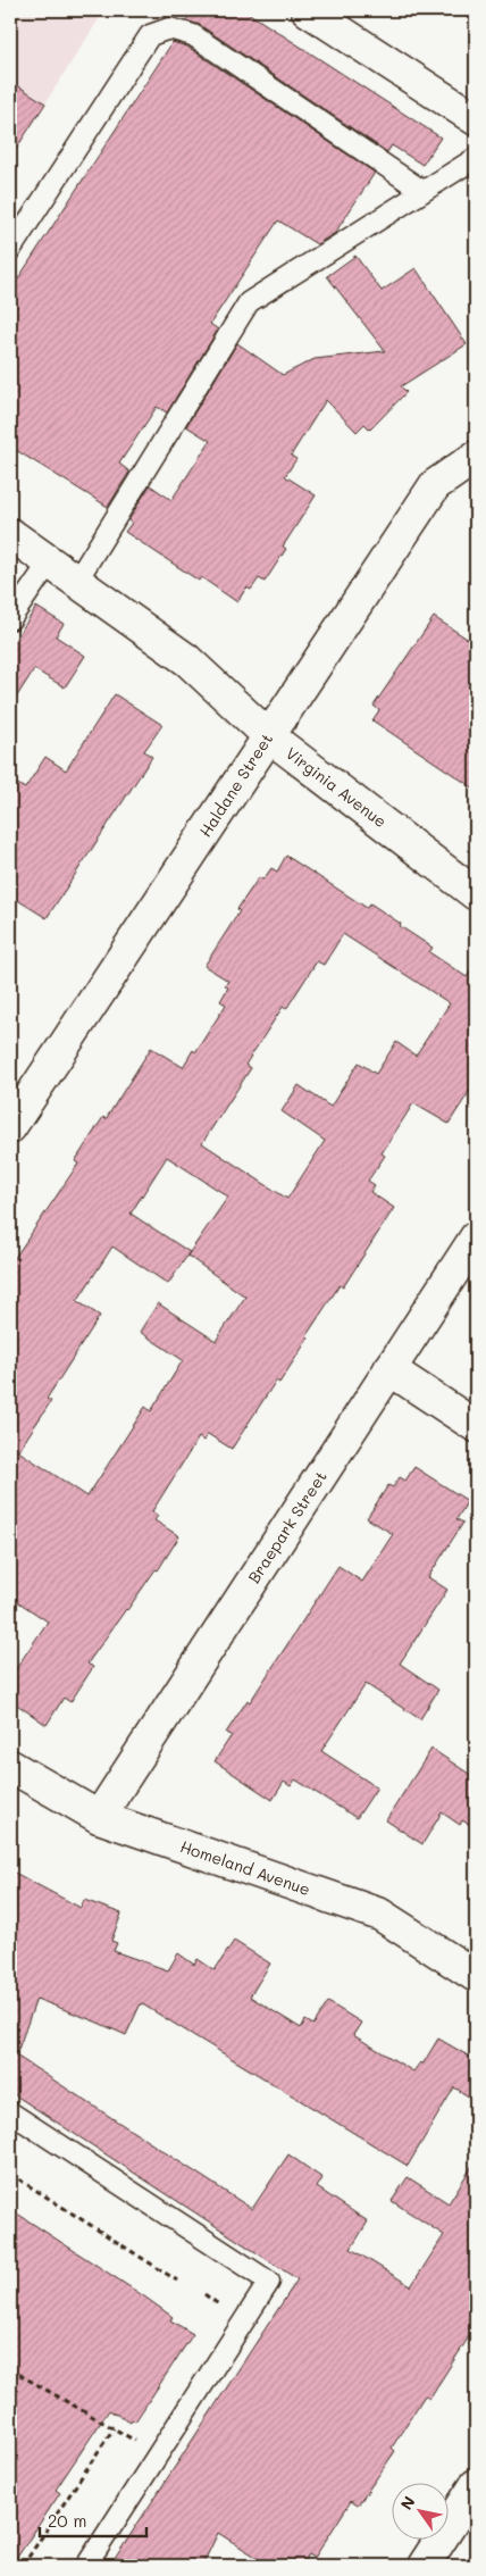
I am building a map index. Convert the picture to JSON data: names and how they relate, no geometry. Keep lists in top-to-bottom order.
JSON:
{
  "streets": {
    "street": [
      "Haldane Street",
      "Virginia Avenue",
      "Braepark Street",
      "Homeland Avenue"
    ]
  },
  "crossings": [
    ["Haldane Street", "Virginia Avenue"],
    ["Braepark Street", "Homeland Avenue"]
  ],
  "scale_bar": "20 m",
  "north": "top left"
}
